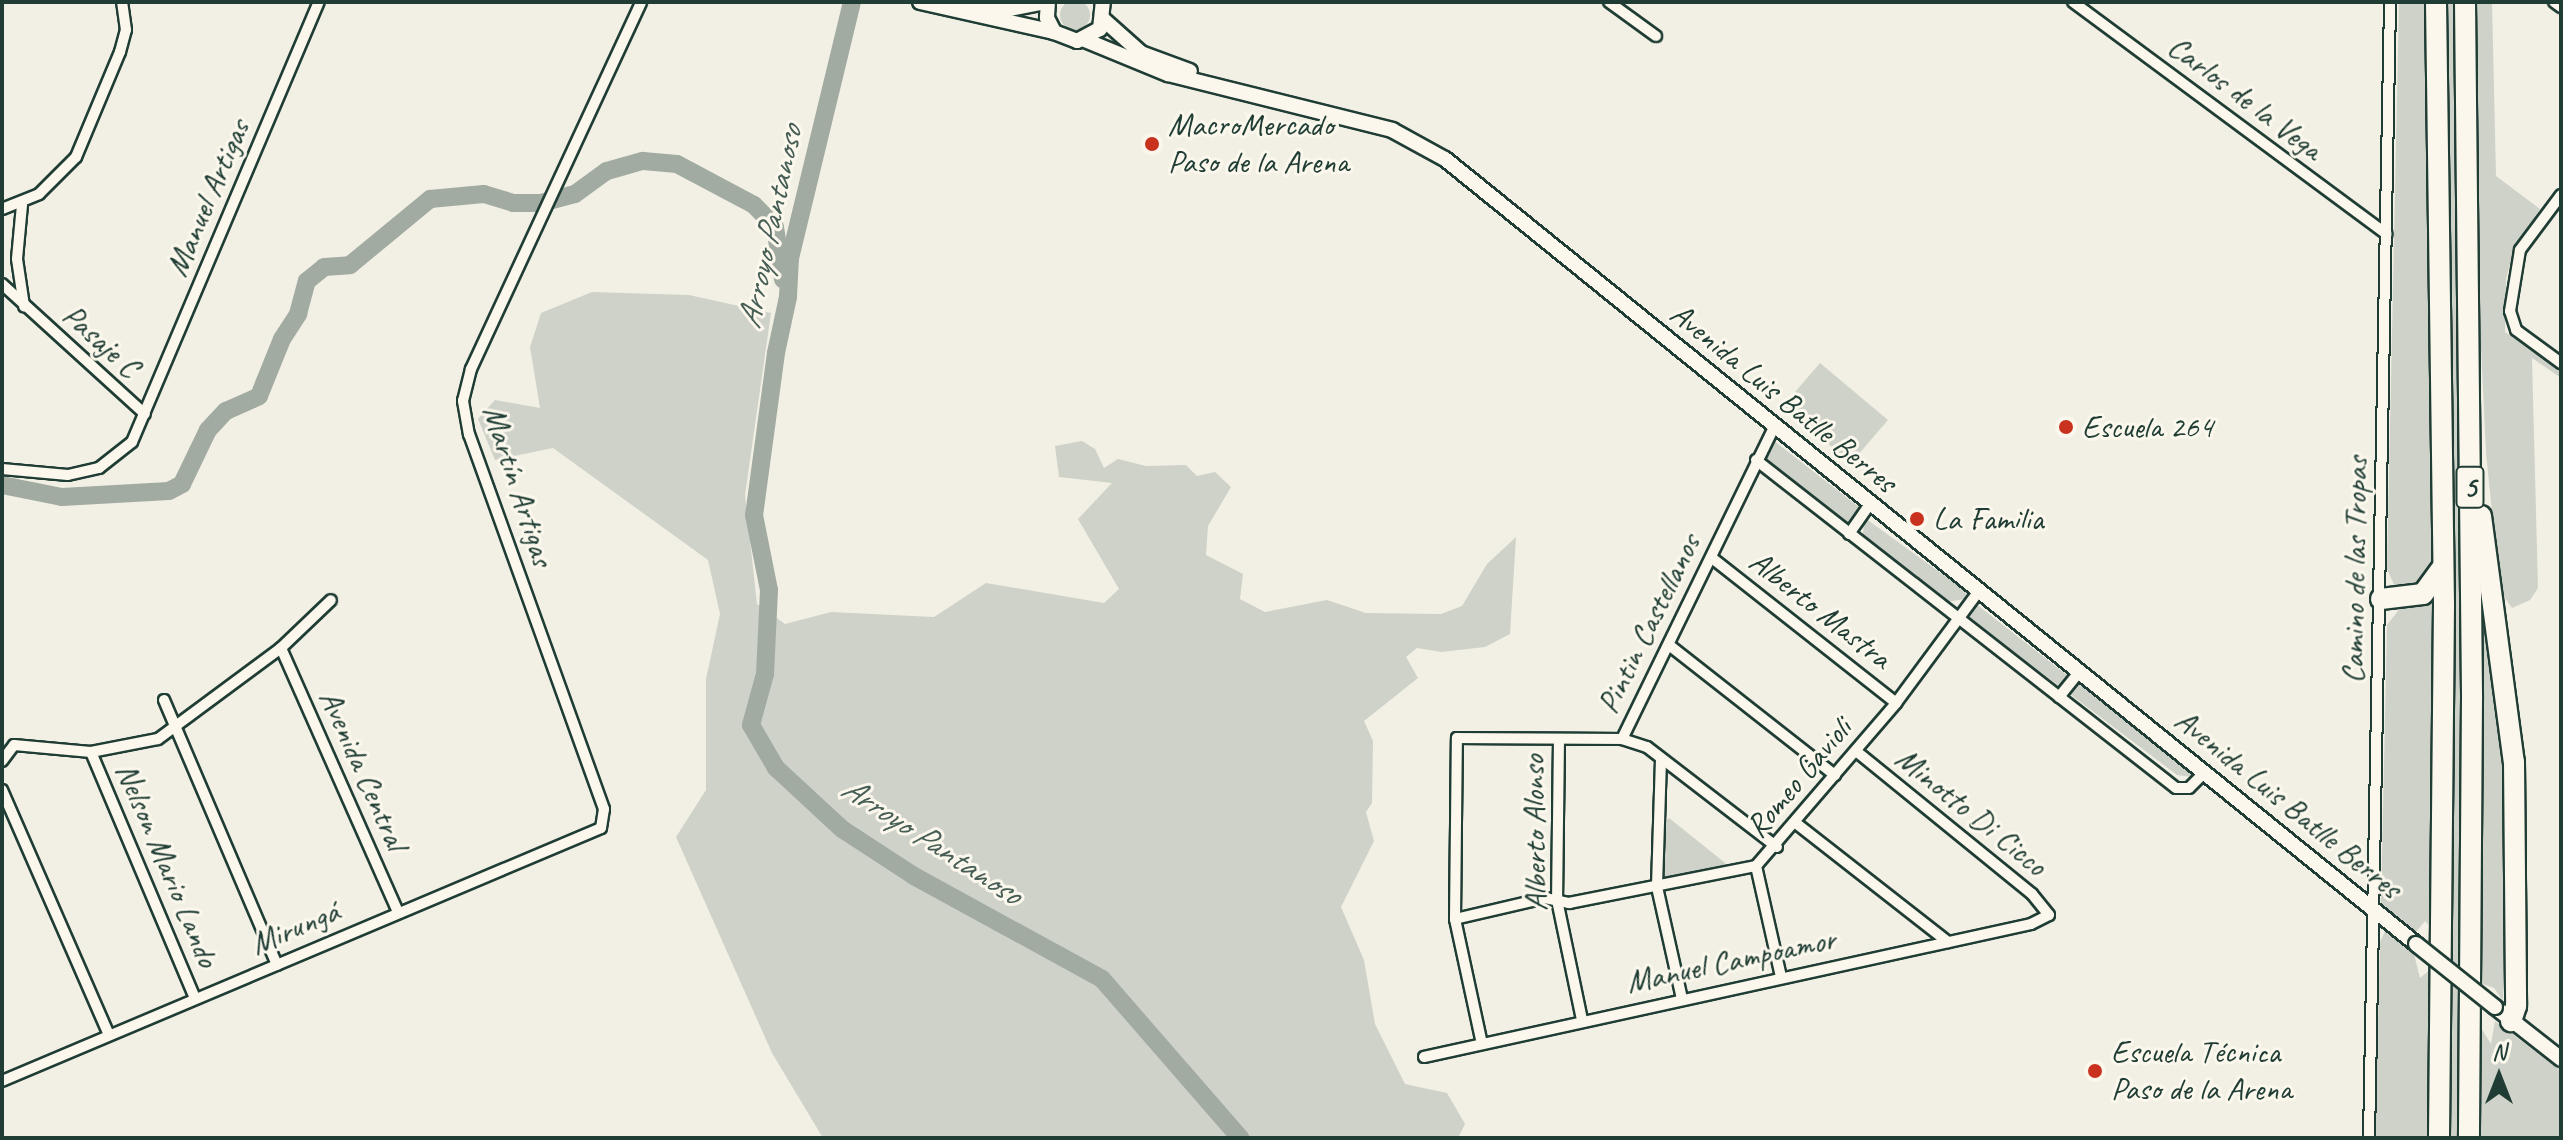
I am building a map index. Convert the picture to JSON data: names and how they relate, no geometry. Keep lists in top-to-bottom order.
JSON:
{
  "streets": {
    "highway": ["5"],
    "main road": ["Avenida Luis Batlle Berres"],
    "street": [
      "Carlos de la Vega",
      "Manuel Artigas",
      "Pasaje C",
      "Martín Artigas",
      "Camino de las Tropas",
      "Alberto Mastra",
      "Pintin Castellanos",
      "Avenida Central",
      "Romeo Gavioli",
      "Minotto Di Cicco",
      "Alberto Alonso",
      "Nelson Mario Lando",
      "Mirungá",
      "Manuel Campoamor"
    ]
  },
  "crossings": [
    ["Carlos de la Vega", "Camino de las Tropas"],
    ["Manuel Artigas", "Pasaje C"],
    ["Avenida Luis Batlle Berres", "Camino de las Tropas"],
    ["Avenida Luis Batlle Berres", "Pintin Castellanos"],
    ["Avenida Luis Batlle Berres", "Romeo Gavioli"],
    ["Martín Artigas", "Mirungá"],
    ["Alberto Mastra", "Pintin Castellanos"],
    ["Alberto Mastra", "Romeo Gavioli"],
    ["Pintin Castellanos", "Romeo Gavioli"],
    ["Pintin Castellanos", "Alberto Alonso"],
    ["Avenida Central", "Mirungá"],
    ["Romeo Gavioli", "Minotto Di Cicco"],
    ["Romeo Gavioli", "Alberto Alonso"],
    ["Minotto Di Cicco", "Manuel Campoamor"],
    ["Alberto Alonso", "Manuel Campoamor"],
    ["Nelson Mario Lando", "Mirungá"]
  ],
  "water": ["Arroyo Pantanoso"],
  "places": [
    "MacroMercado Paso de la Arena",
    "Escuela 264",
    "La Familia",
    "Escuela Técnica Paso de la Arena"
  ],
  "north": "top"
}
